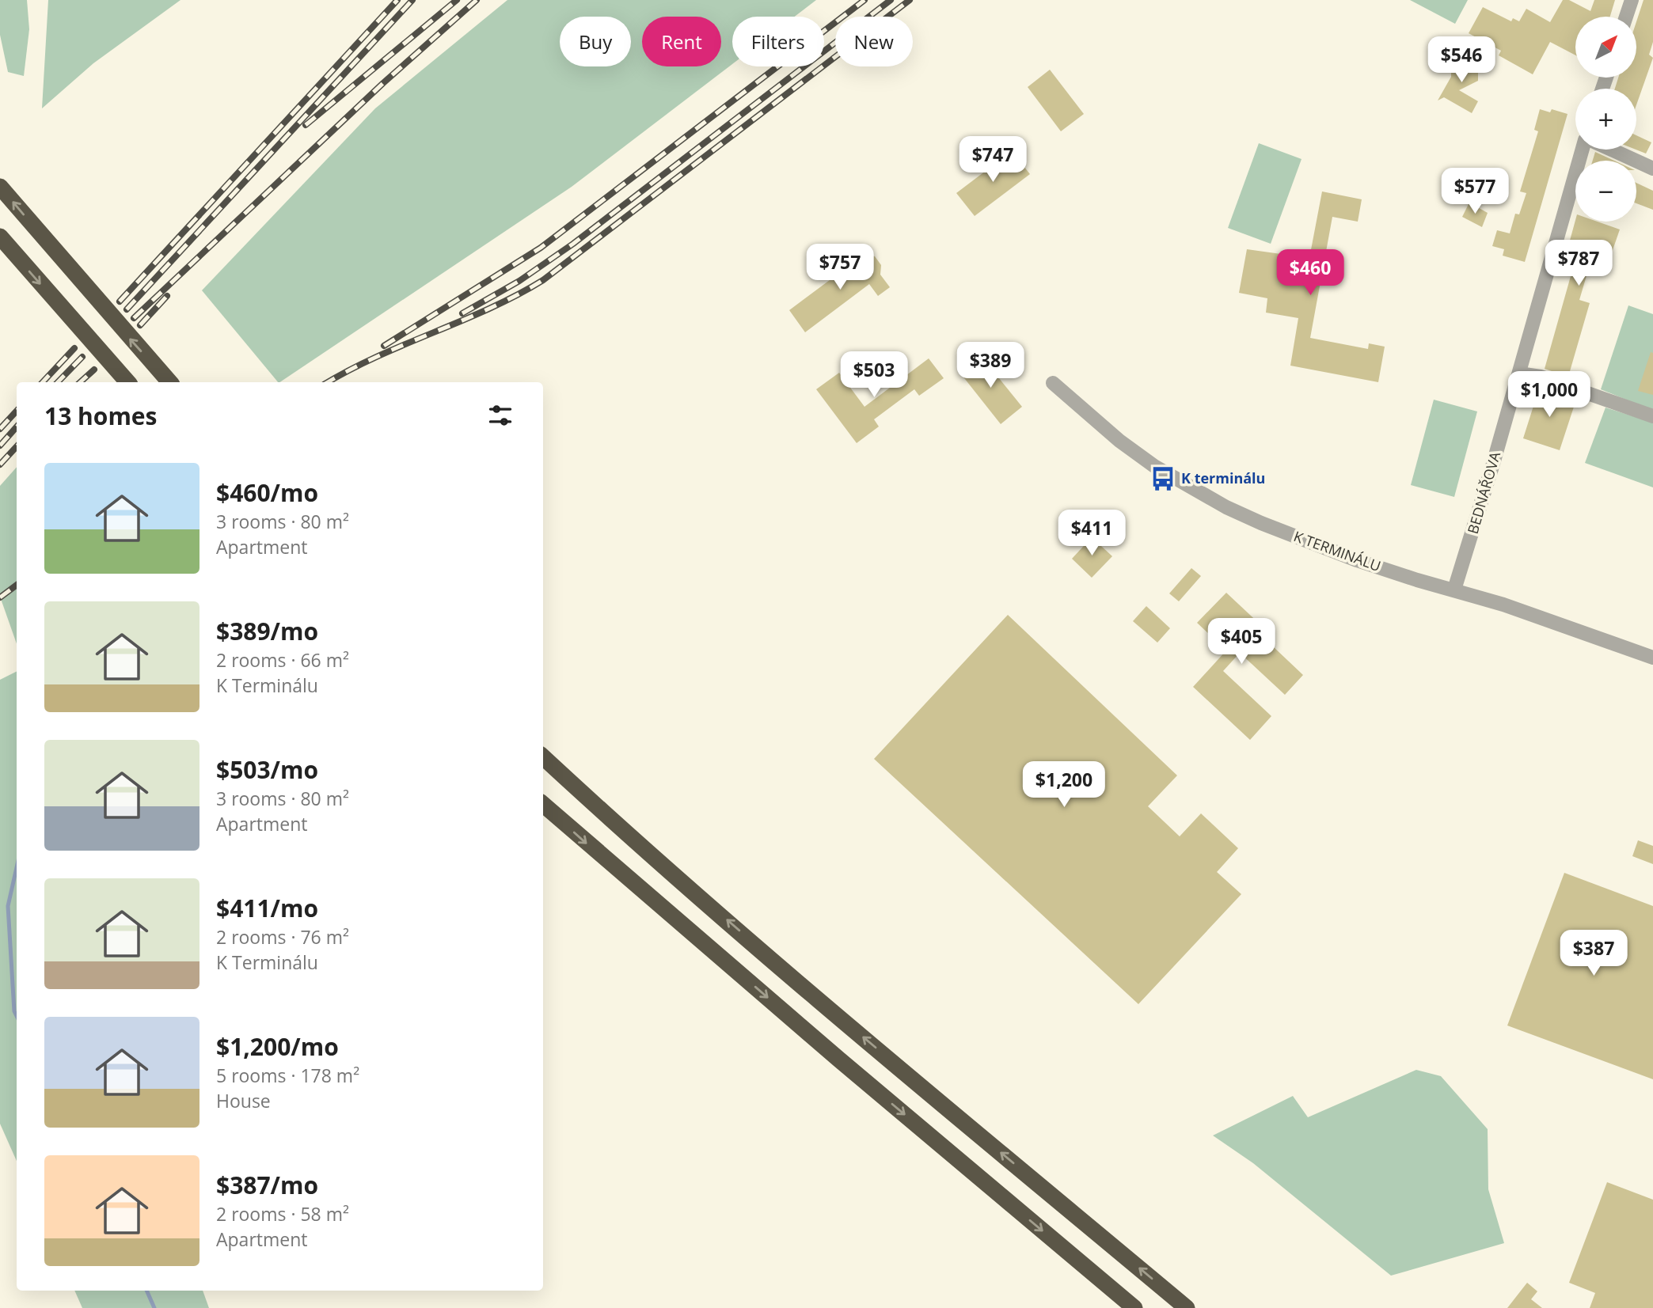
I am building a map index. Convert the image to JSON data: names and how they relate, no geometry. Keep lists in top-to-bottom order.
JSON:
{
  "streets": {
    "street": ["BEDNÁŘOVA", "K TERMINÁLU"]
  },
  "crossings": [
    ["BEDNÁŘOVA", "K TERMINÁLU"]
  ],
  "places": {
    "bus stop": ["K terminálu"]
  },
  "north": "top right",
  "page": {
    "map_buttons": ["+", "−"],
    "chip": [
      "Buy",
      "Rent",
      "Filters",
      "New"
    ],
    "price": [
      "$546",
      "$747",
      "$577",
      "$787",
      "$757",
      "$460",
      "$389",
      "$503",
      "$1,000",
      "$411",
      "$405",
      "$1,200",
      "$387"
    ],
    "heading": "13 homes",
    "list": [
      {
        "name": "$460/mo",
        "note": "3 rooms · 80 m² · Apartment"
      },
      {
        "name": "$389/mo",
        "note": "2 rooms · 66 m² · K Terminálu"
      },
      {
        "name": "$503/mo",
        "note": "3 rooms · 80 m² · Apartment"
      },
      {
        "name": "$411/mo",
        "note": "2 rooms · 76 m² · K Terminálu"
      },
      {
        "name": "$1,200/mo",
        "note": "5 rooms · 178 m² · House"
      },
      {
        "name": "$387/mo",
        "note": "2 rooms · 58 m² · Apartment"
      }
    ]
  }
}
